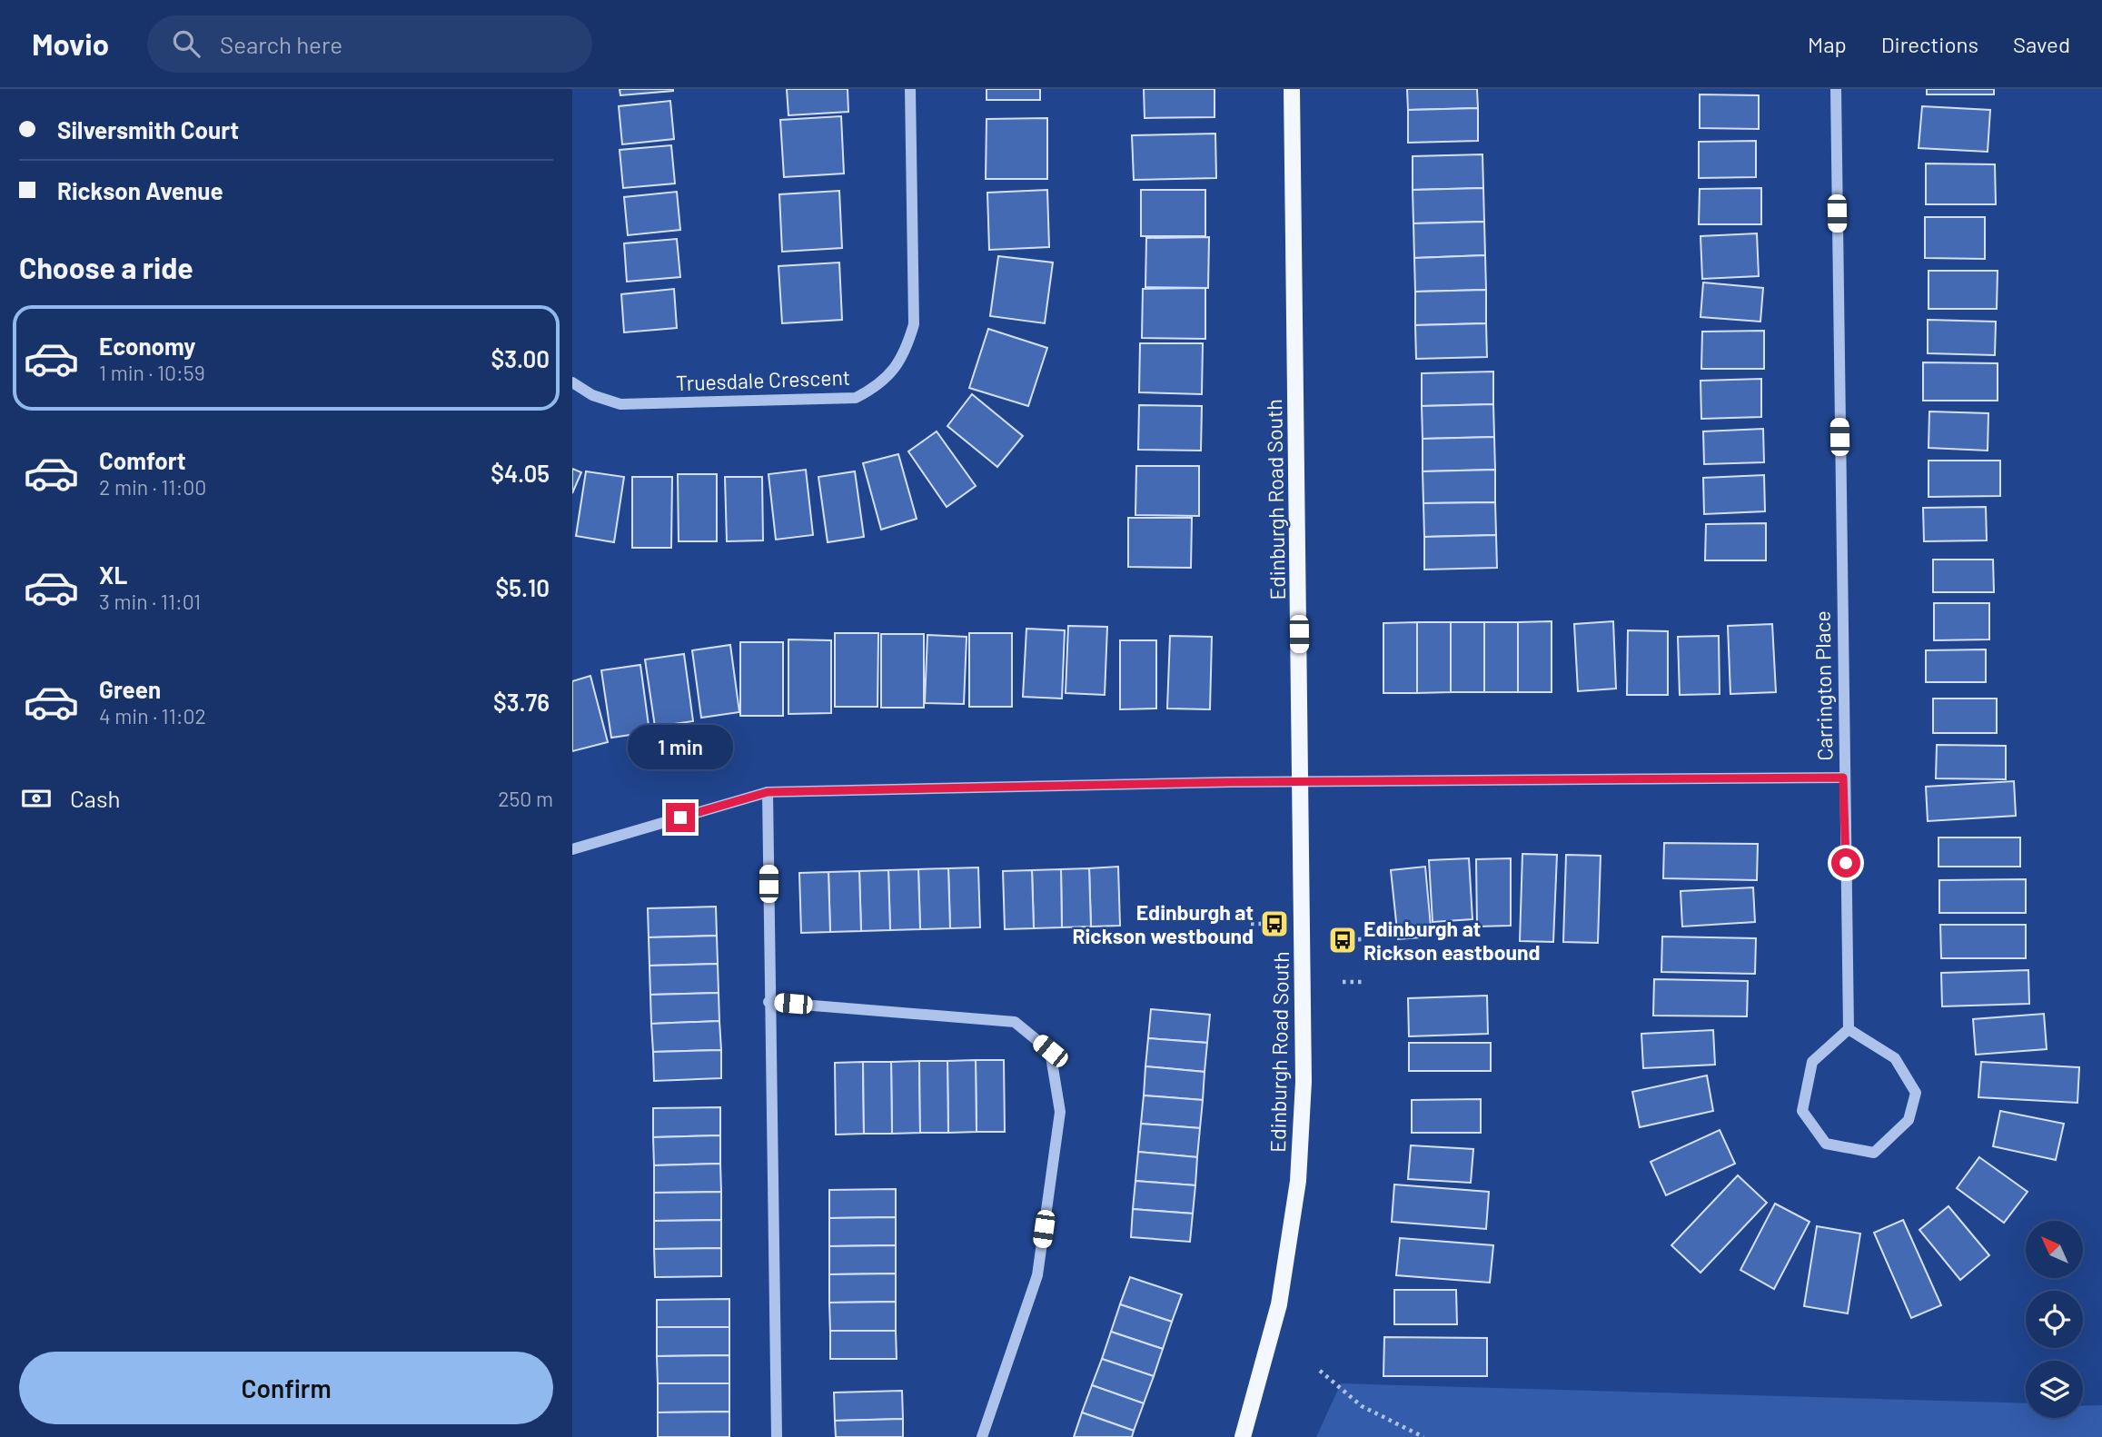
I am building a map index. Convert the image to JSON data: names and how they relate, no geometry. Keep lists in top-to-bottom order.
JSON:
{
  "streets": {
    "main road": ["Edinburgh Road South"],
    "street": ["Truesdale Crescent", "Carrington Place"]
  },
  "crossings": [
    ["Edinburgh Road South", "Carrington Place"]
  ],
  "places": {
    "bus stop": ["Edinburgh at Rickson westbound", "Edinburgh at Rickson eastbound"]
  },
  "north": "top left",
  "page": {
    "header": "Movio",
    "search": "Search here",
    "nav": ["Map", "Directions", "Saved"],
    "banner": ["Silversmith Court", "Rickson Avenue"],
    "heading": "Choose a ride",
    "list": [
      {
        "name": "Economy",
        "note": "1 min · 10:59",
        "value": "$3.00"
      },
      {
        "name": "Comfort",
        "note": "2 min · 11:00",
        "value": "$4.05"
      },
      {
        "name": "XL",
        "note": "3 min · 11:01",
        "value": "$5.10"
      },
      {
        "name": "Green",
        "note": "4 min · 11:02",
        "value": "$3.76"
      }
    ],
    "bubble": "1 min",
    "pay": ["Cash", "250 m"],
    "buttons": "Confirm"
  }
}
